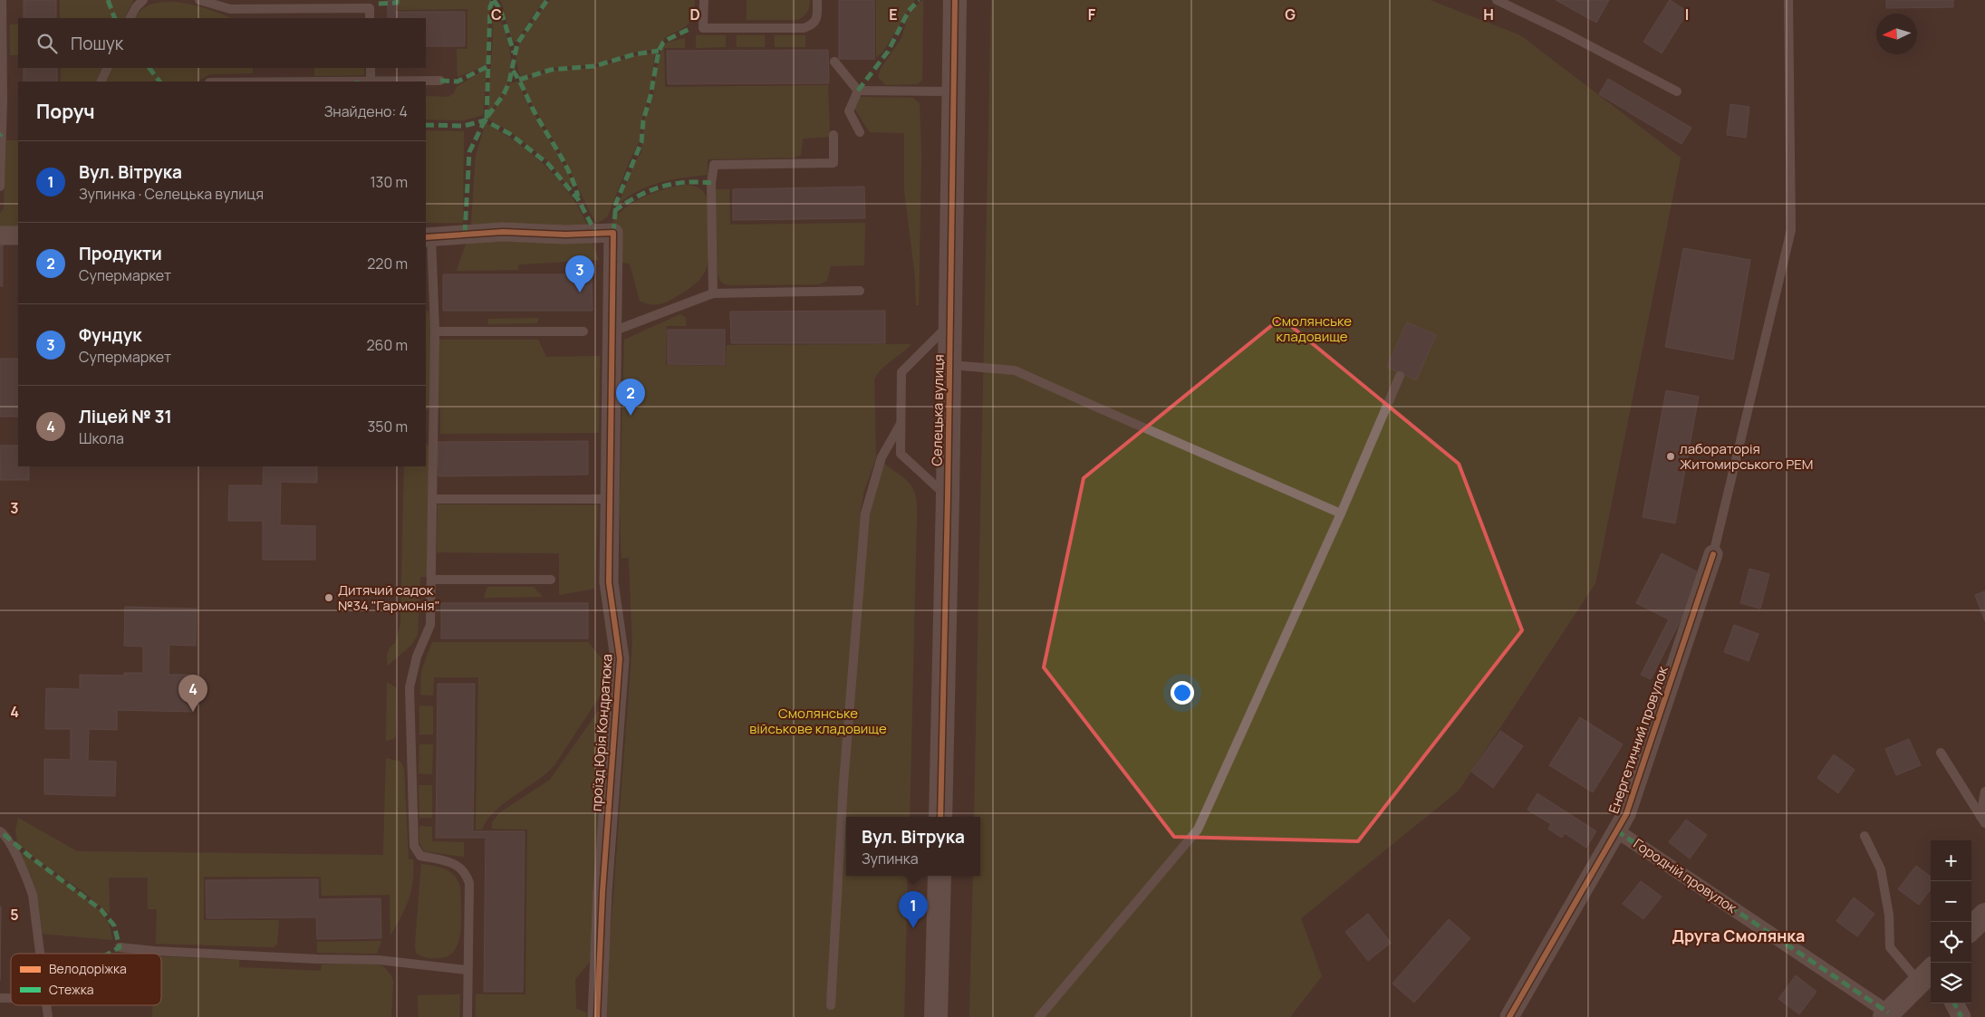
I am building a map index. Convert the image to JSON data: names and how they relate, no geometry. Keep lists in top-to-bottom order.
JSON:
{
  "streets": {
    "street": [
      "Селецька вулиця",
      "проїзд Юрія Кондратюка",
      "Енергетичний провулок",
      "Городній провулок"
    ]
  },
  "crossings": [
    ["Енергетичний провулок", "Городній провулок"]
  ],
  "districts": ["Друга Смолянка"],
  "parks": ["Смолянське кладовище", "Смолянське військове кладовище"],
  "places": ["лабораторія Житомирського РЕМ", "Дитячий садок №34 \"Гармонія\""],
  "legend": ["Велодоріжка", "Стежка"],
  "north": "left",
  "page": {
    "search": "Пошук",
    "heading": ["Поруч", "Знайдено: 4"],
    "list": [
      {
        "mark": "1",
        "name": "Вул. Вітрука",
        "note": "Зупинка · Селецька вулиця",
        "value": "130 m"
      },
      {
        "mark": "2",
        "name": "Продукти",
        "note": "Супермаркет",
        "value": "220 m"
      },
      {
        "mark": "3",
        "name": "Фундук",
        "note": "Супермаркет",
        "value": "260 m"
      },
      {
        "mark": "4",
        "name": "Ліцей № 31",
        "note": "Школа",
        "value": "350 m"
      }
    ],
    "pins": [
      "3",
      "2",
      "4",
      "1"
    ],
    "popup": ["Вул. Вітрука", "Зупинка"],
    "map_buttons": ["+", "−"]
  },
  "grid": {
    "columns": [
      "C",
      "D",
      "E",
      "F",
      "G",
      "H",
      "I"
    ],
    "rows": ["3", "4", "5"]
  }
}
